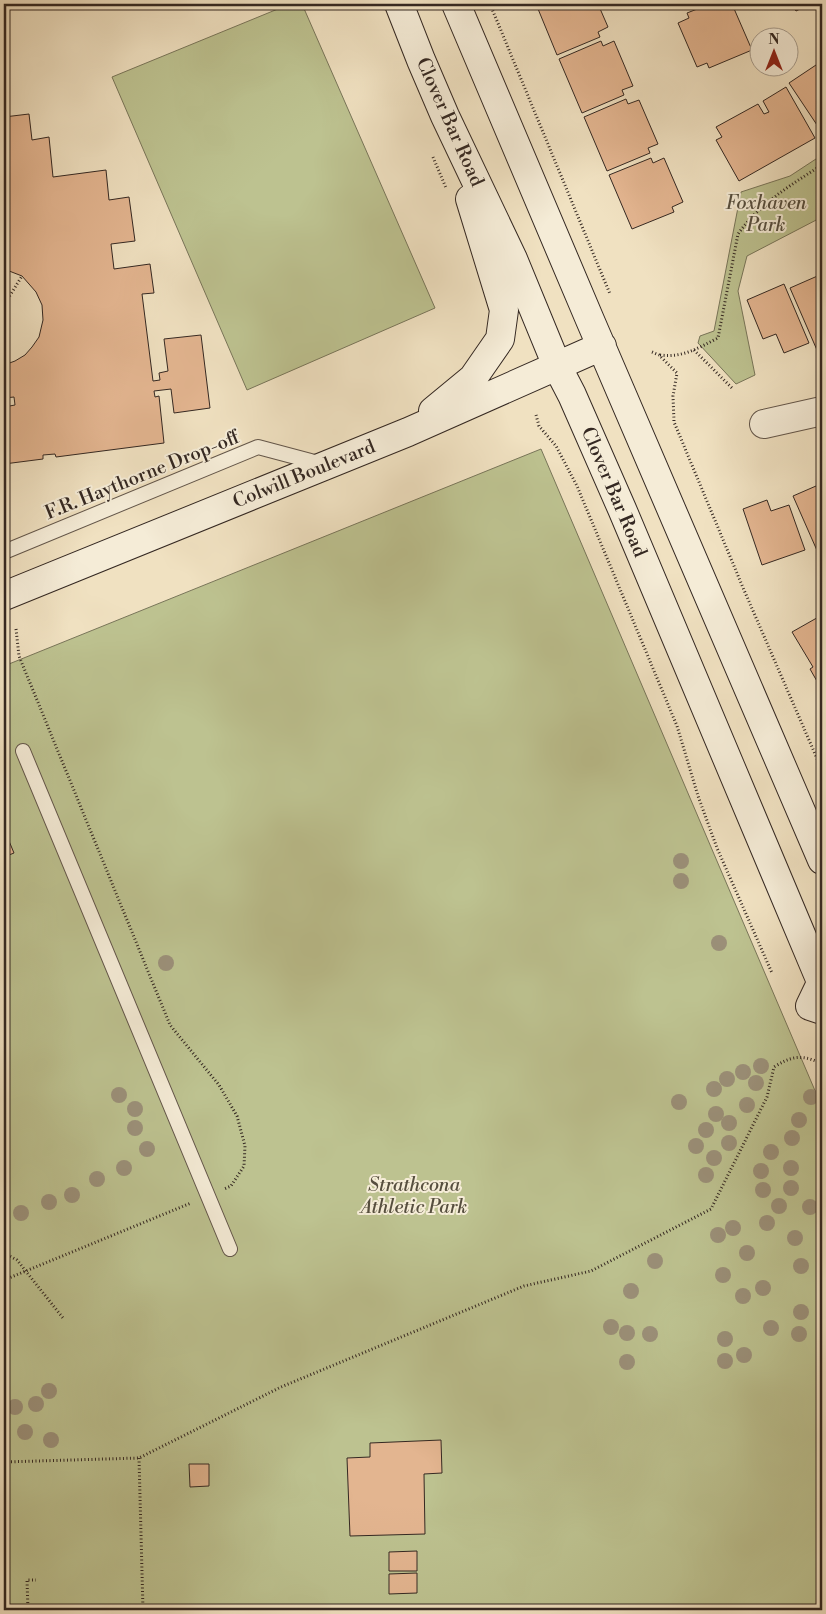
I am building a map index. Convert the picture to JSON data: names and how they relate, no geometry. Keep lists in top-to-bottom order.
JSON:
{
  "streets": {
    "main road": ["Clover Bar Road", "Colwill Boulevard"],
    "lane": ["F.R. Haythorne Drop-off"]
  },
  "crossings": [
    ["Clover Bar Road", "Colwill Boulevard"],
    ["Colwill Boulevard", "F.R. Haythorne Drop-off"]
  ],
  "parks": ["Foxhaven Park", "Strathcona Athletic Park"],
  "north": "top"
}
